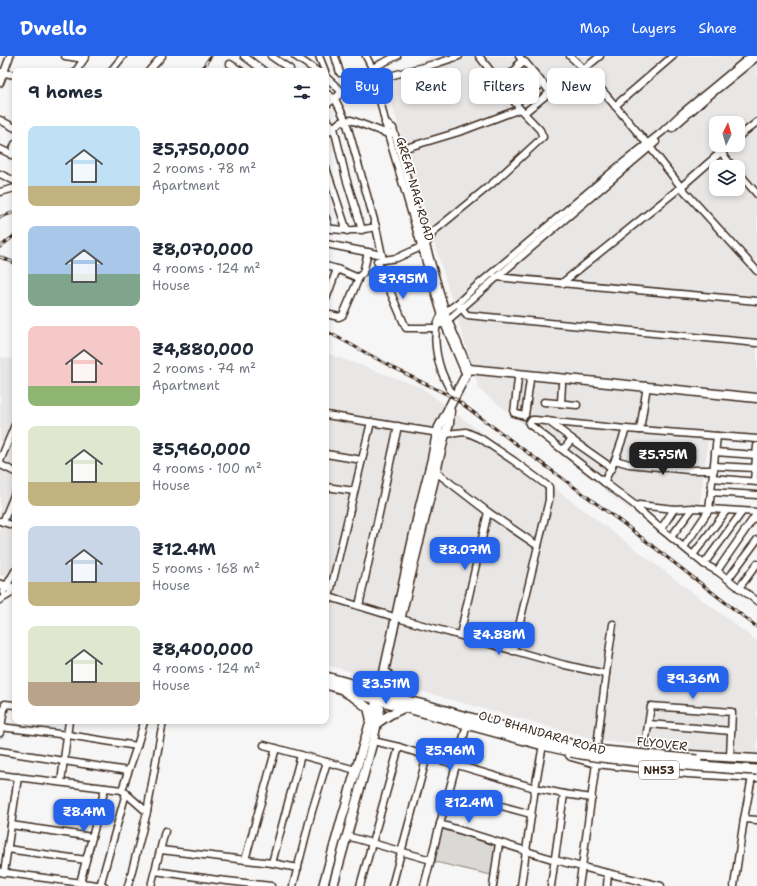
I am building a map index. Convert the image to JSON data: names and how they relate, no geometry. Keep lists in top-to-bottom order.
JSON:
{
  "streets": {
    "highway": ["OLD BHANDARA ROAD", "FLYOVER", "NH53"],
    "street": ["GREAT NAG ROAD"]
  },
  "crossings": [
    ["OLD BHANDARA ROAD", "FLYOVER"],
    ["OLD BHANDARA ROAD", "NH53"],
    ["FLYOVER", "NH53"]
  ],
  "north": "top",
  "page": {
    "header": "Dwello",
    "nav": ["Map", "Layers", "Share"],
    "chip": [
      "Buy",
      "Rent",
      "Filters",
      "New"
    ],
    "heading": "9 homes",
    "list": [
      {
        "name": "₹5,750,000",
        "note": "2 rooms · 78 m² · Apartment"
      },
      {
        "name": "₹8,070,000",
        "note": "4 rooms · 124 m² · House"
      },
      {
        "name": "₹4,880,000",
        "note": "2 rooms · 74 m² · Apartment"
      },
      {
        "name": "₹5,960,000",
        "note": "4 rooms · 100 m² · House"
      },
      {
        "name": "₹12.4M",
        "note": "5 rooms · 168 m² · House"
      },
      {
        "name": "₹8,400,000",
        "note": "4 rooms · 124 m² · House"
      }
    ],
    "price": [
      "₹7.95M",
      "₹5.75M",
      "₹8.07M",
      "₹4.88M",
      "₹9.36M",
      "₹3.51M",
      "₹5.96M",
      "₹12.4M",
      "₹8.4M"
    ]
  }
}
